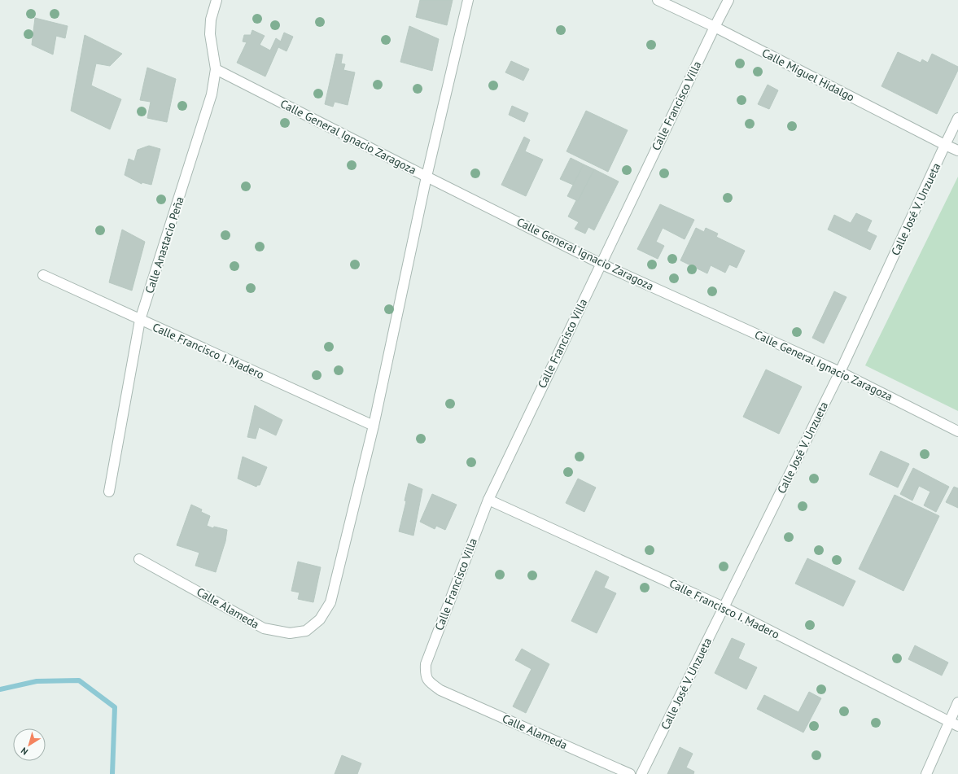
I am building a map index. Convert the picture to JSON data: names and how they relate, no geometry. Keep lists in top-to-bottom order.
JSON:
{
  "streets": {
    "street": [
      "Calle Miguel Hidalgo",
      "Calle Francisco Villa",
      "Calle General Ignacio Zaragoza",
      "Calle José V. Unzueta",
      "Calle Anastacio Peña",
      "Calle Francisco I. Madero",
      "Calle Alameda"
    ]
  },
  "crossings": [
    ["Calle Miguel Hidalgo", "Calle Francisco Villa"],
    ["Calle Miguel Hidalgo", "Calle José V. Unzueta"],
    ["Calle Francisco Villa", "Calle General Ignacio Zaragoza"],
    ["Calle Francisco Villa", "Calle Francisco I. Madero"],
    ["Calle Francisco Villa", "Calle Alameda"],
    ["Calle General Ignacio Zaragoza", "Calle José V. Unzueta"],
    ["Calle General Ignacio Zaragoza", "Calle Anastacio Peña"],
    ["Calle General Ignacio Zaragoza", "Calle Alameda"],
    ["Calle José V. Unzueta", "Calle Francisco I. Madero"],
    ["Calle Anastacio Peña", "Calle Francisco I. Madero"],
    ["Calle Francisco I. Madero", "Calle Alameda"]
  ],
  "north": "bottom left"
}
